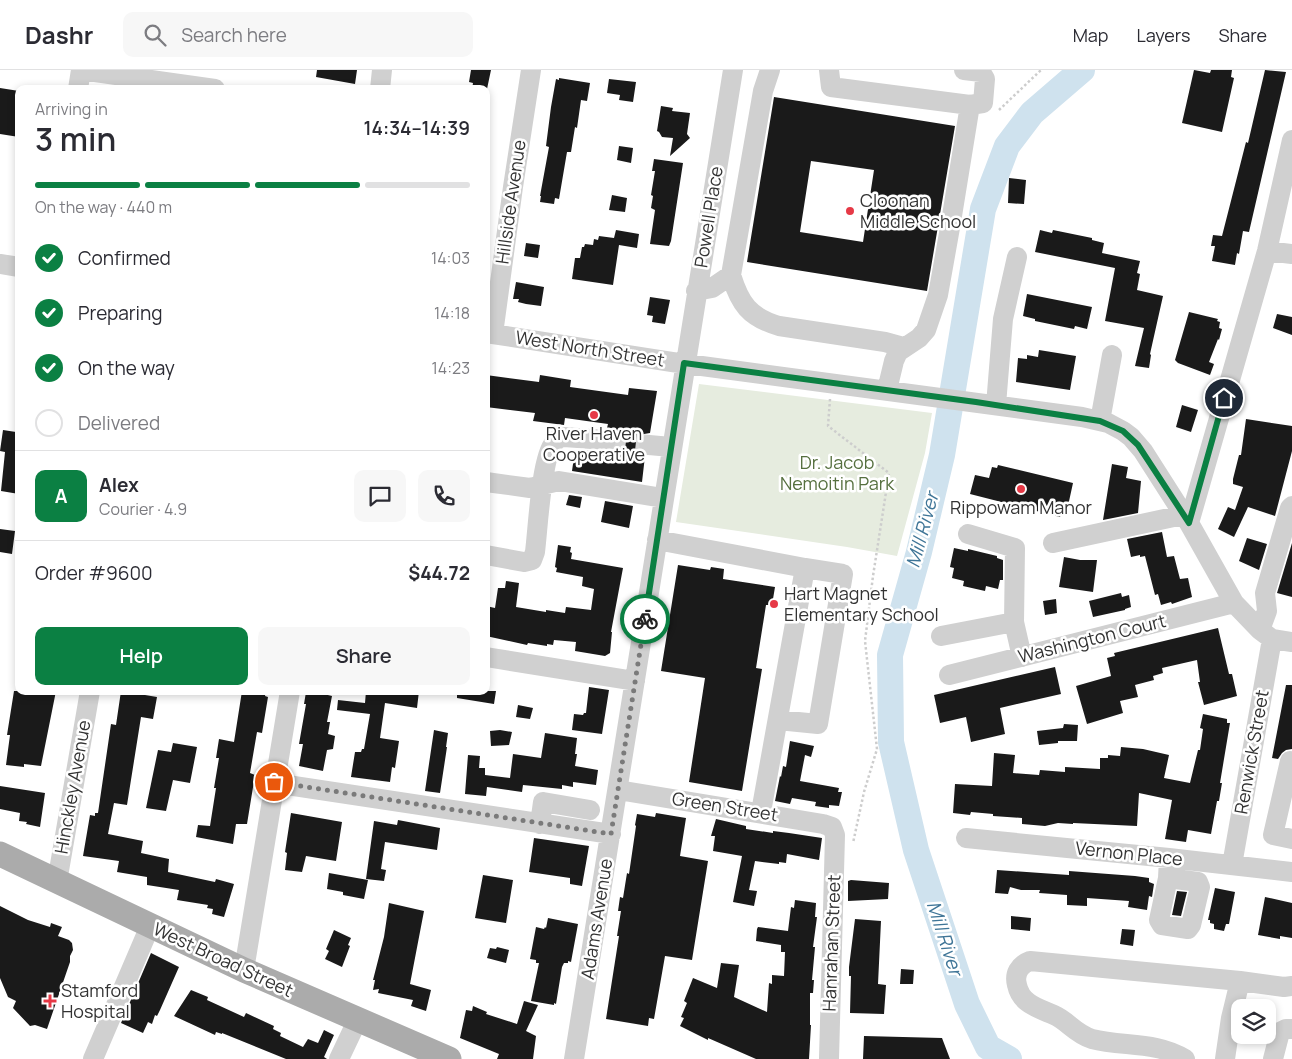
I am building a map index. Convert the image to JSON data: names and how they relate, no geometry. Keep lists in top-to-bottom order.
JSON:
{
  "streets": {
    "main road": ["West Broad Street"],
    "street": [
      "Hillside Avenue",
      "Powell Place",
      "West North Street",
      "Washington Court",
      "Renwick Street",
      "Hinckley Avenue",
      "Green Street",
      "Vernon Place",
      "Adams Avenue",
      "Hanrahan Street"
    ]
  },
  "crossings": [
    ["Hillside Avenue", "West North Street"],
    ["Powell Place", "West North Street"],
    ["Powell Place", "Adams Avenue"],
    ["West North Street", "Washington Court"],
    ["West North Street", "Renwick Street"],
    ["West North Street", "Adams Avenue"],
    ["Renwick Street", "Vernon Place"],
    ["Hinckley Avenue", "West Broad Street"],
    ["Green Street", "Adams Avenue"],
    ["Green Street", "Hanrahan Street"]
  ],
  "water": ["Mill River"],
  "parks": ["Dr. Jacob Nemoitin Park"],
  "places": {
    "other": [
      "Cloonan Middle School",
      "River Haven Cooperative",
      "Rippowam Manor",
      "Hart Magnet Elementary School"
    ],
    "health": ["Stamford Hospital"]
  },
  "page": {
    "header": "Dashr",
    "search": "Search here",
    "nav": ["Map", "Layers", "Share"],
    "heading": ["3 min", "Arriving in", "14:34–14:39"],
    "panel": [
      "Alex",
      "Courier · 4.9",
      "Order #9600",
      "$44.72"
    ],
    "bar": "On the way · 440 m",
    "list": [
      ["Confirmed", "14:03"],
      ["Preparing", "14:18"],
      ["On the way", "14:23"],
      "Delivered"
    ],
    "round": "A",
    "buttons": ["Help", "Share"]
  }
}
